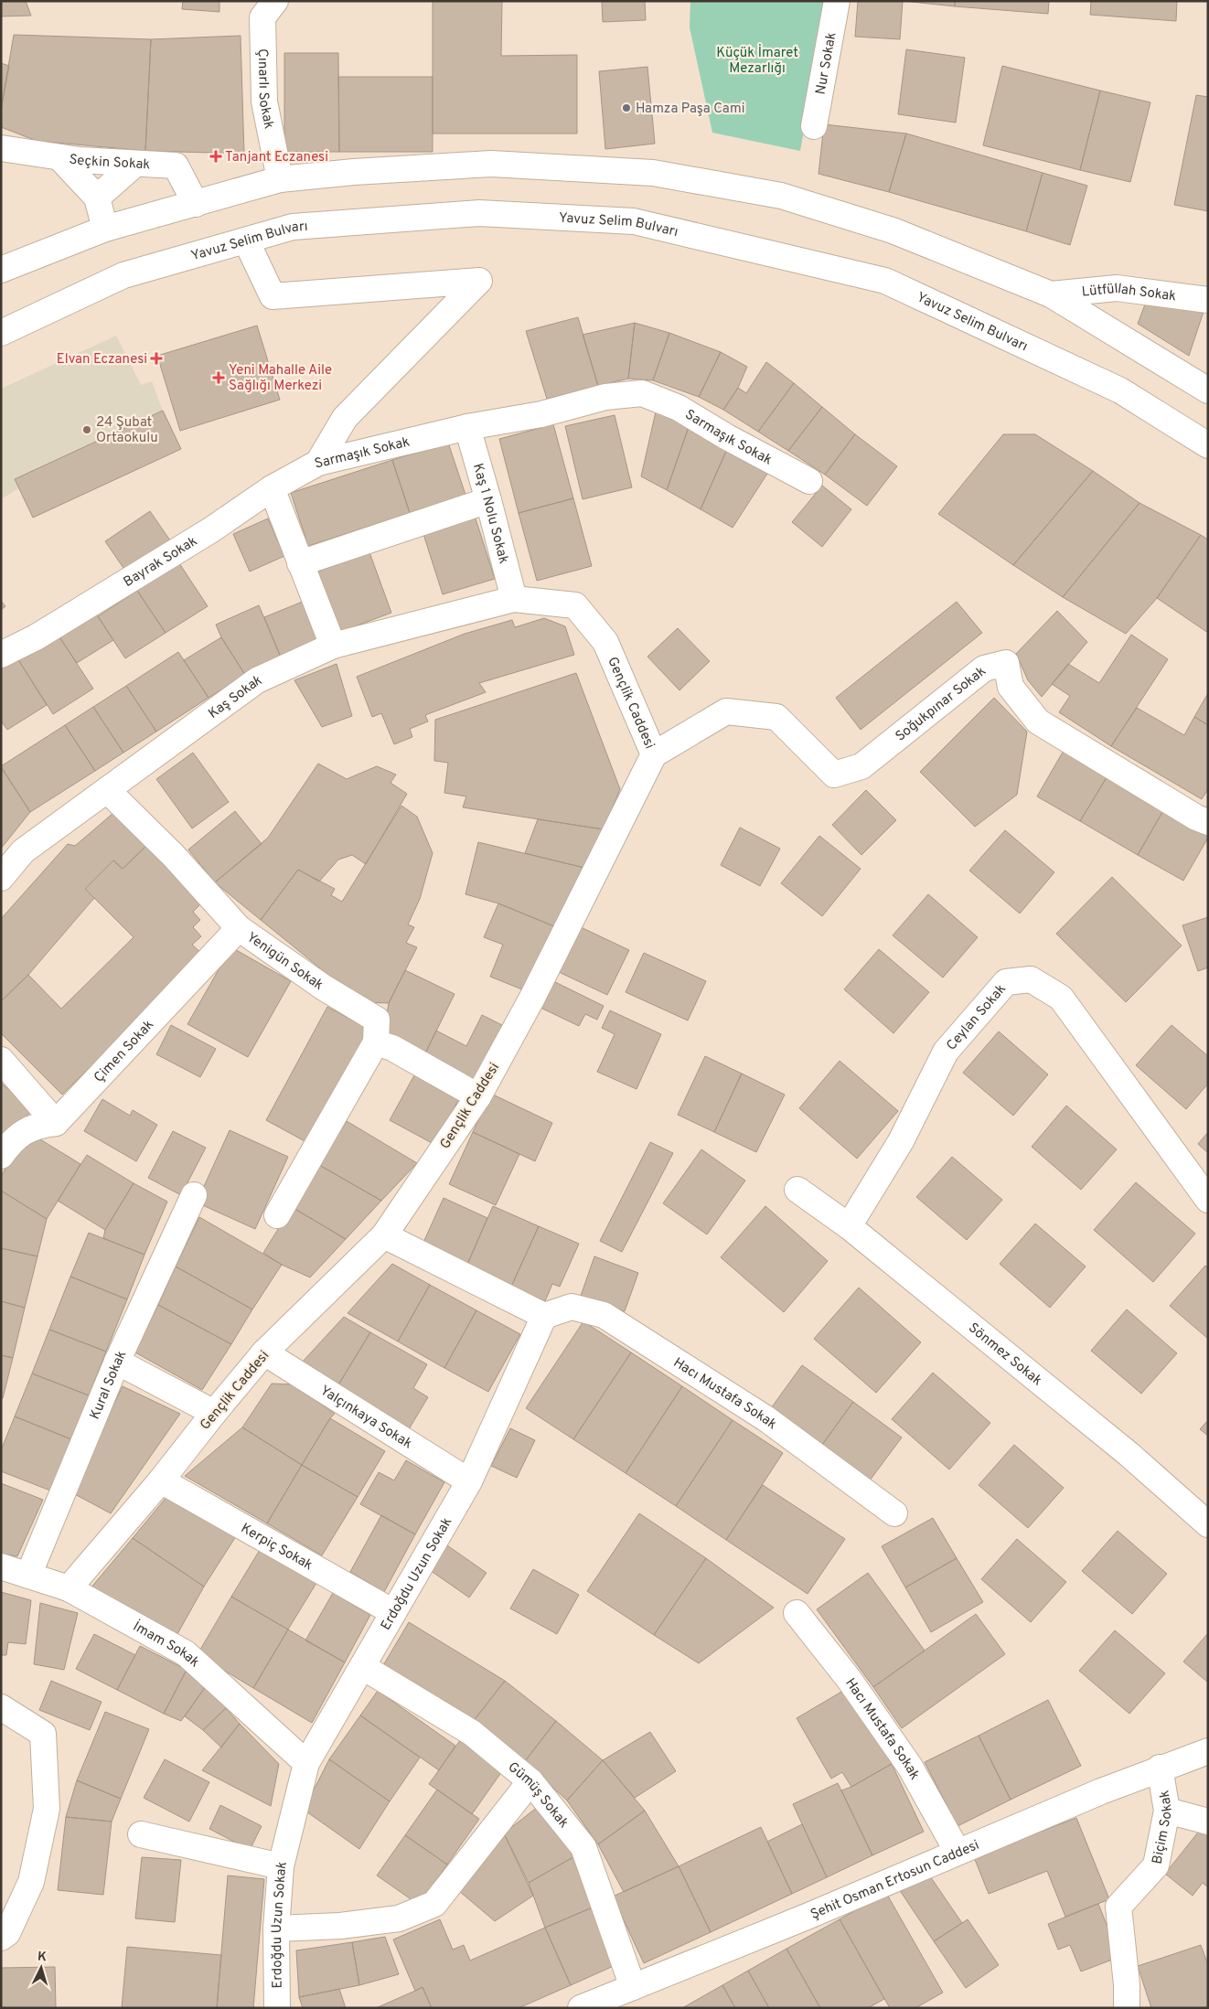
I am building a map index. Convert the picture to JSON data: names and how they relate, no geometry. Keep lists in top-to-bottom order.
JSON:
{
  "streets": {
    "street": [
      "Nur Sokak",
      "Çınarlı Sokak",
      "Seçkin Sokak",
      "Yavuz Selim Bulvarı",
      "Lütfüllah Sokak",
      "Sarmaşık Sokak",
      "Kaş 1 Nolu Sokak",
      "Bayrak Sokak",
      "Kaş Sokak",
      "Gençlik Caddesi",
      "Soğukpınar Sokak",
      "Yenigün Sokak",
      "Ceylan Sokak",
      "Çimen Sokak",
      "Sönmez Sokak",
      "Kural Sokak",
      "Hacı Mustafa Sokak",
      "Yalçınkaya Sokak",
      "Kerpiç Sokak",
      "Erdoğdu Uzun Sokak",
      "İmam Sokak",
      "Gümüş Sokak",
      "Biçim Sokak",
      "Şehit Osman Ertosun Caddesi"
    ]
  },
  "crossings": [
    ["Yavuz Selim Bulvarı", "Sarmaşık Sokak"],
    ["Sarmaşık Sokak", "Kaş 1 Nolu Sokak"],
    ["Sarmaşık Sokak", "Bayrak Sokak"],
    ["Kaş 1 Nolu Sokak", "Kaş Sokak"],
    ["Kaş 1 Nolu Sokak", "Gençlik Caddesi"],
    ["Kaş Sokak", "Gençlik Caddesi"],
    ["Kaş Sokak", "Yenigün Sokak"],
    ["Gençlik Caddesi", "Soğukpınar Sokak"],
    ["Gençlik Caddesi", "Yalçınkaya Sokak"],
    ["Gençlik Caddesi", "Kerpiç Sokak"],
    ["Gençlik Caddesi", "İmam Sokak"],
    ["Yenigün Sokak", "Çimen Sokak"],
    ["Ceylan Sokak", "Sönmez Sokak"],
    ["Kural Sokak", "İmam Sokak"],
    ["Hacı Mustafa Sokak", "Erdoğdu Uzun Sokak"],
    ["Hacı Mustafa Sokak", "Şehit Osman Ertosun Caddesi"],
    ["Yalçınkaya Sokak", "Erdoğdu Uzun Sokak"],
    ["Kerpiç Sokak", "Erdoğdu Uzun Sokak"],
    ["Erdoğdu Uzun Sokak", "İmam Sokak"],
    ["Erdoğdu Uzun Sokak", "Gümüş Sokak"],
    ["Gümüş Sokak", "Şehit Osman Ertosun Caddesi"],
    ["Biçim Sokak", "Şehit Osman Ertosun Caddesi"]
  ],
  "parks": ["Küçük İmaret Mezarlığı"],
  "places": {
    "other": ["Hamza Paşa Cami", "24 Şubat Ortaokulu"],
    "health": ["Tanjant Eczanesi", "Elvan Eczanesi", "Yeni Mahalle Aile Sağlığı Merkezi"]
  },
  "north": "top"
}
